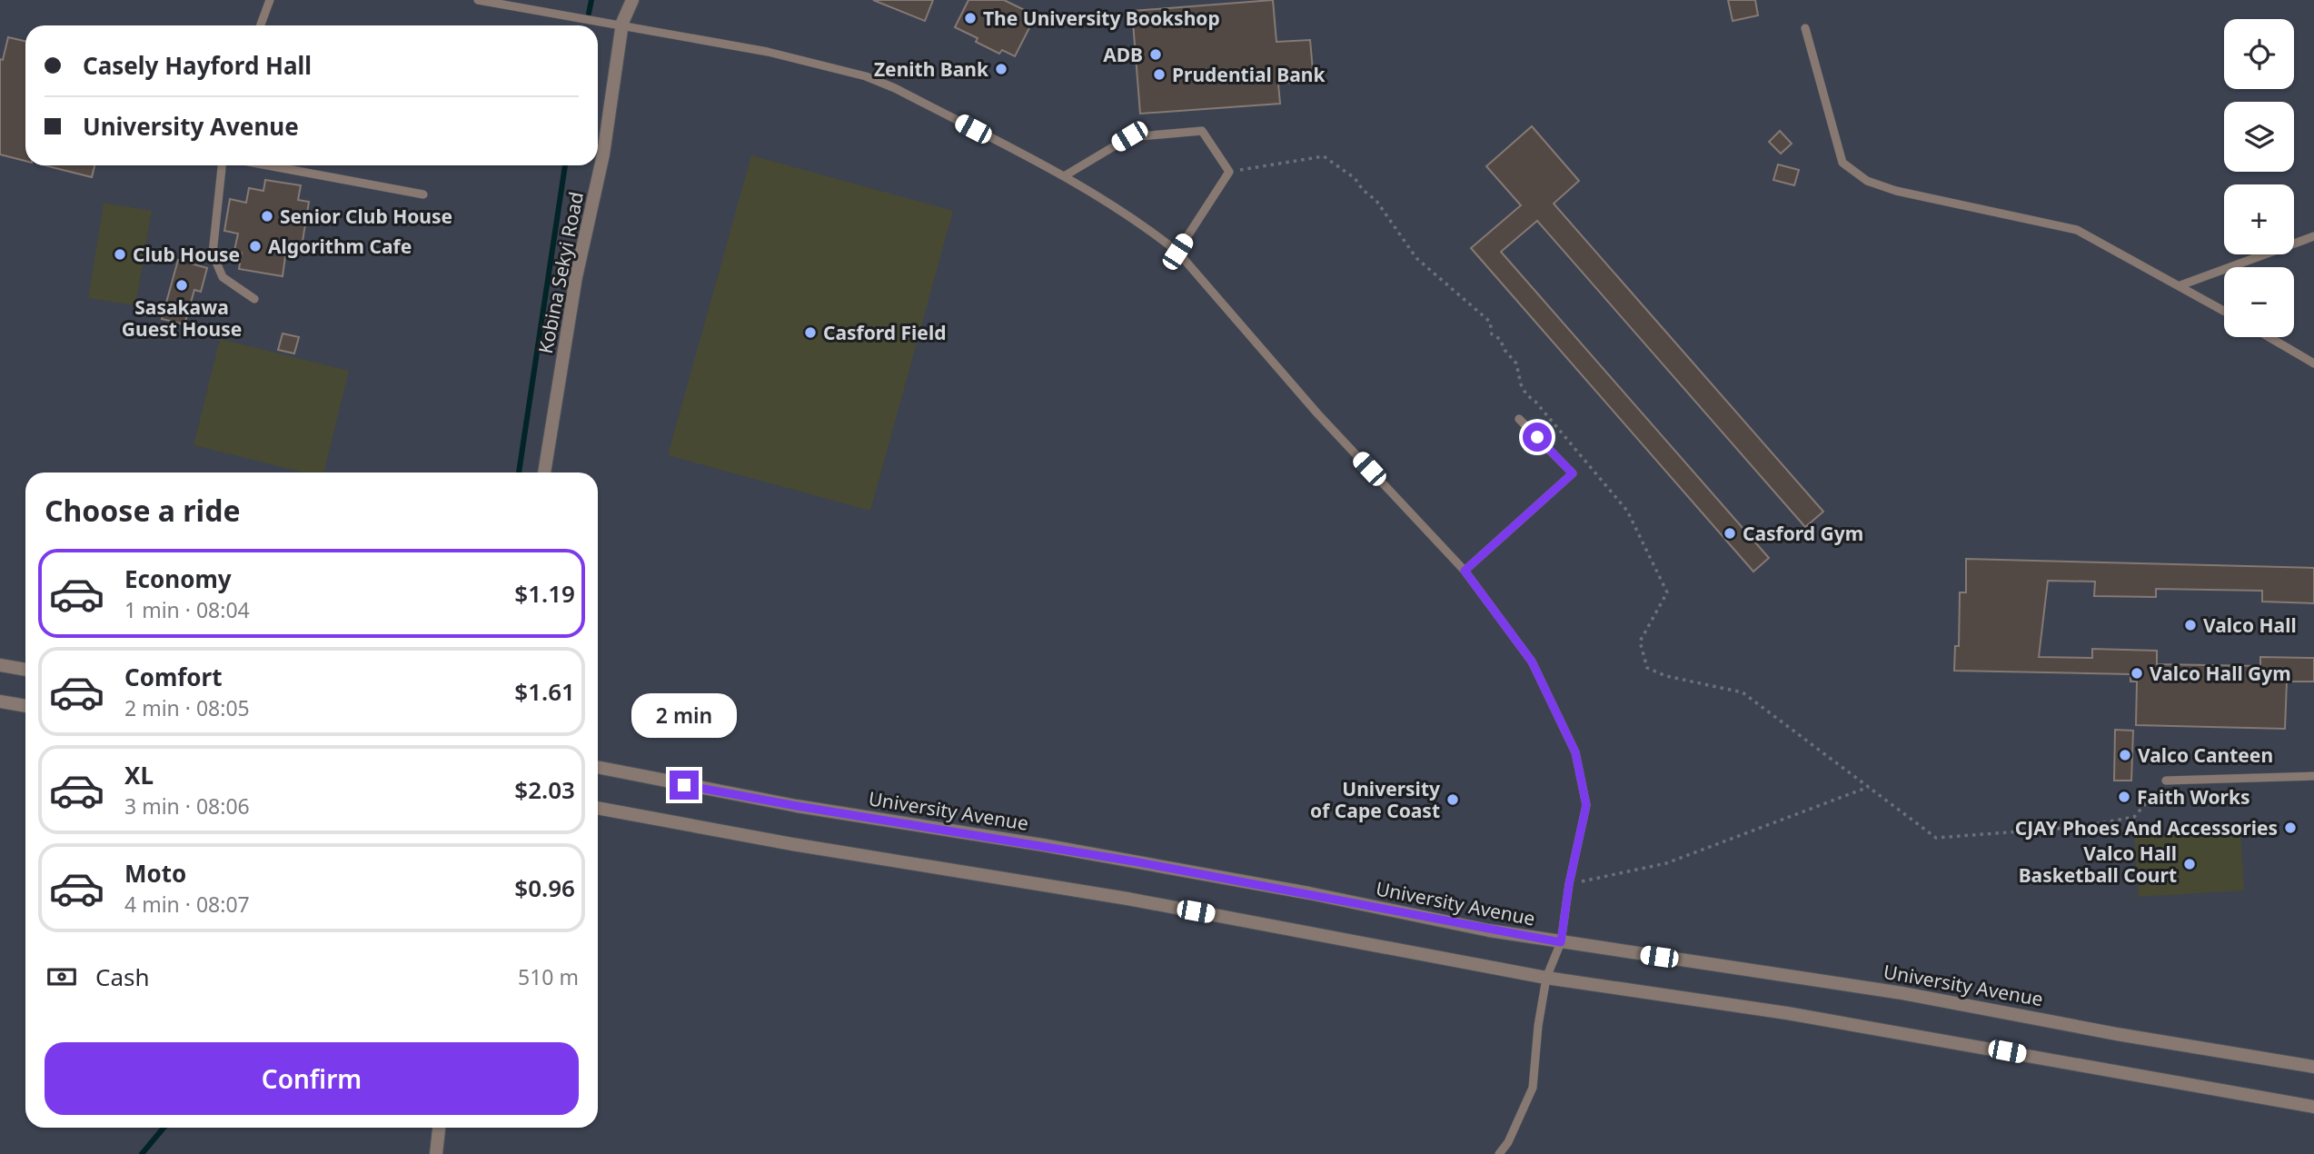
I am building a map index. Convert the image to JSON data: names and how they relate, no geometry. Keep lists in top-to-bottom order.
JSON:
{
  "streets": {
    "street": ["Kobina Sekyi Road", "University Avenue"]
  },
  "places": [
    "The University Bookshop",
    "ADB",
    "Zenith Bank",
    "Prudential Bank",
    "Senior Club House",
    "Algorithm Cafe",
    "Club House",
    "Sasakawa Guest House",
    "Casford Field",
    "Casford Gym",
    "Valco Hall",
    "Valco Hall Gym",
    "Valco Canteen",
    "Faith Works",
    "University of Cape Coast",
    "CJAY Phoes And Accessories",
    "Valco Hall Basketball Court"
  ],
  "page": {
    "map_buttons": ["+", "−"],
    "banner": ["Casely Hayford Hall", "University Avenue"],
    "heading": "Choose a ride",
    "list": [
      {
        "name": "Economy",
        "note": "1 min · 08:04",
        "value": "$1.19"
      },
      {
        "name": "Comfort",
        "note": "2 min · 08:05",
        "value": "$1.61"
      },
      {
        "name": "XL",
        "note": "3 min · 08:06",
        "value": "$2.03"
      },
      {
        "name": "Moto",
        "note": "4 min · 08:07",
        "value": "$0.96"
      }
    ],
    "bubble": "2 min",
    "pay": ["Cash", "510 m"],
    "buttons": "Confirm"
  }
}
